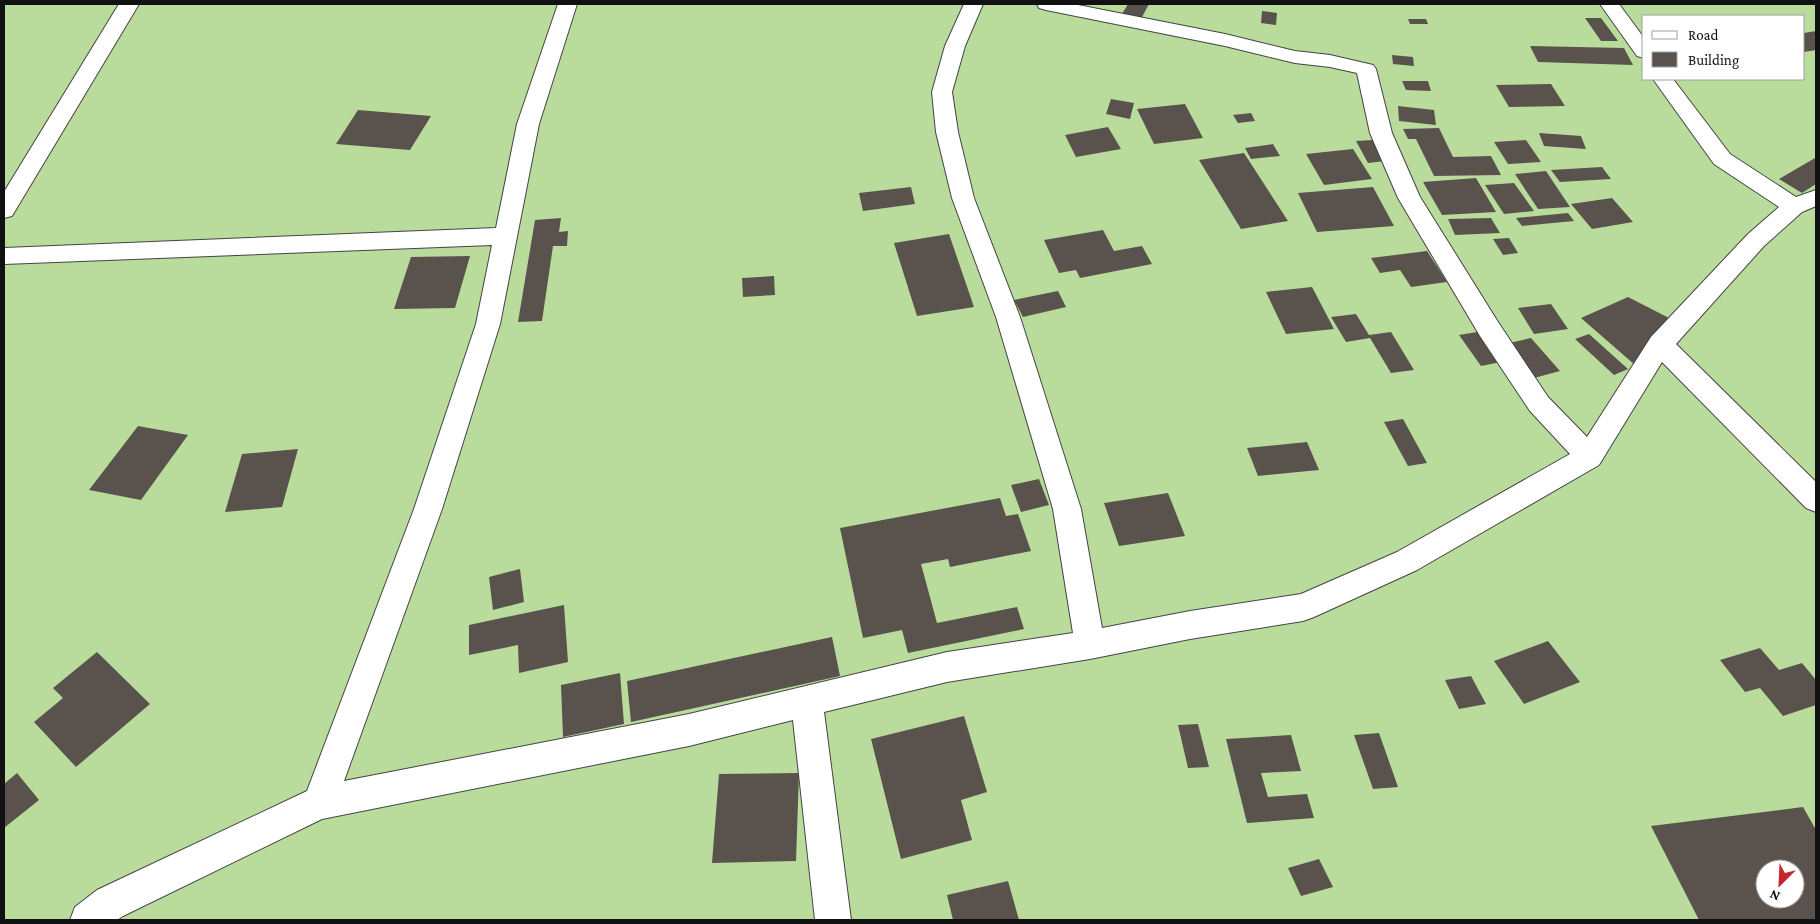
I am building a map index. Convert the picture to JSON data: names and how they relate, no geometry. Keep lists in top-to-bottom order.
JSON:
{
  "legend": ["Road", "Building"],
  "north": "bottom left"
}
